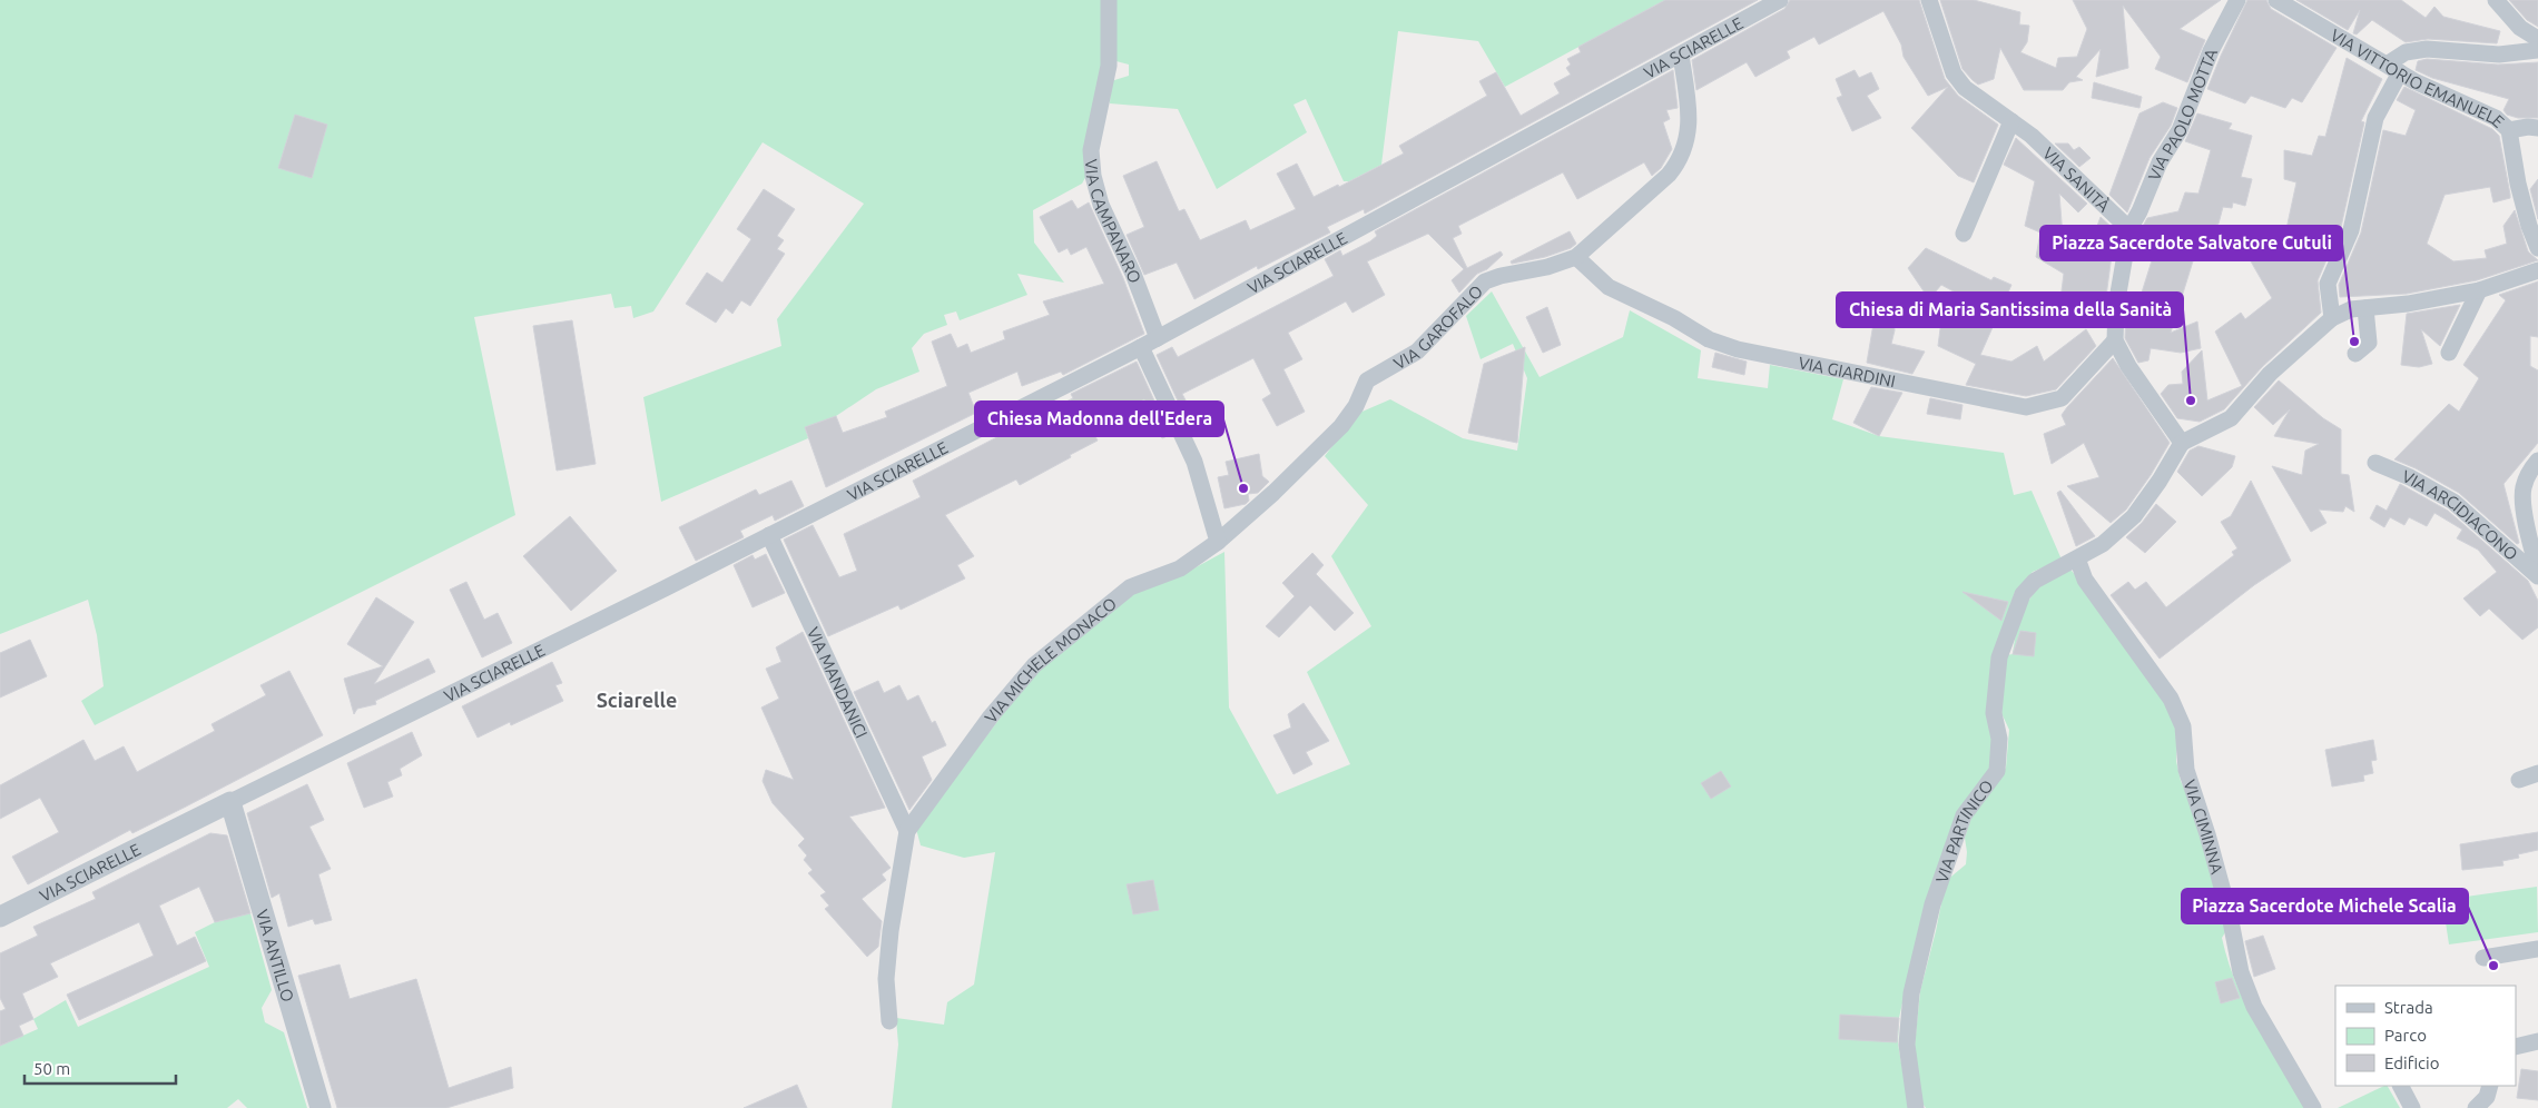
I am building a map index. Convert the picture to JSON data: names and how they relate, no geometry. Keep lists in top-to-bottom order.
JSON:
{
  "streets": {
    "street": [
      "VIA SCIARELLE",
      "VIA VITTORIO EMANUELE",
      "VIA PAOLO MOTTA",
      "VIA SANITÀ",
      "VIA CAMPANARO",
      "VIA GAROFALO",
      "VIA GIARDINI",
      "VIA ARCIDIACONO",
      "VIA MICHELE MONACO",
      "VIA MANDANICI",
      "VIA CIMINNA",
      "VIA PARTINICO",
      "VIA ANTILLO"
    ]
  },
  "crossings": [
    ["VIA SCIARELLE", "VIA CAMPANARO"],
    ["VIA SCIARELLE", "VIA GAROFALO"],
    ["VIA SCIARELLE", "VIA MANDANICI"],
    ["VIA SCIARELLE", "VIA ANTILLO"],
    ["VIA PAOLO MOTTA", "VIA SANITÀ"],
    ["VIA GAROFALO", "VIA GIARDINI"],
    ["VIA GAROFALO", "VIA MICHELE MONACO"],
    ["VIA MICHELE MONACO", "VIA MANDANICI"],
    ["VIA CIMINNA", "VIA PARTINICO"]
  ],
  "districts": ["Sciarelle"],
  "places": [
    "Piazza Sacerdote Salvatore Cutuli",
    "Chiesa di Maria Santissima della Sanità",
    "Chiesa Madonna dell'Edera",
    "Piazza Sacerdote Michele Scalia"
  ],
  "legend": ["Strada", "Parco", "Edificio"],
  "scale_bar": "50 m"
}
